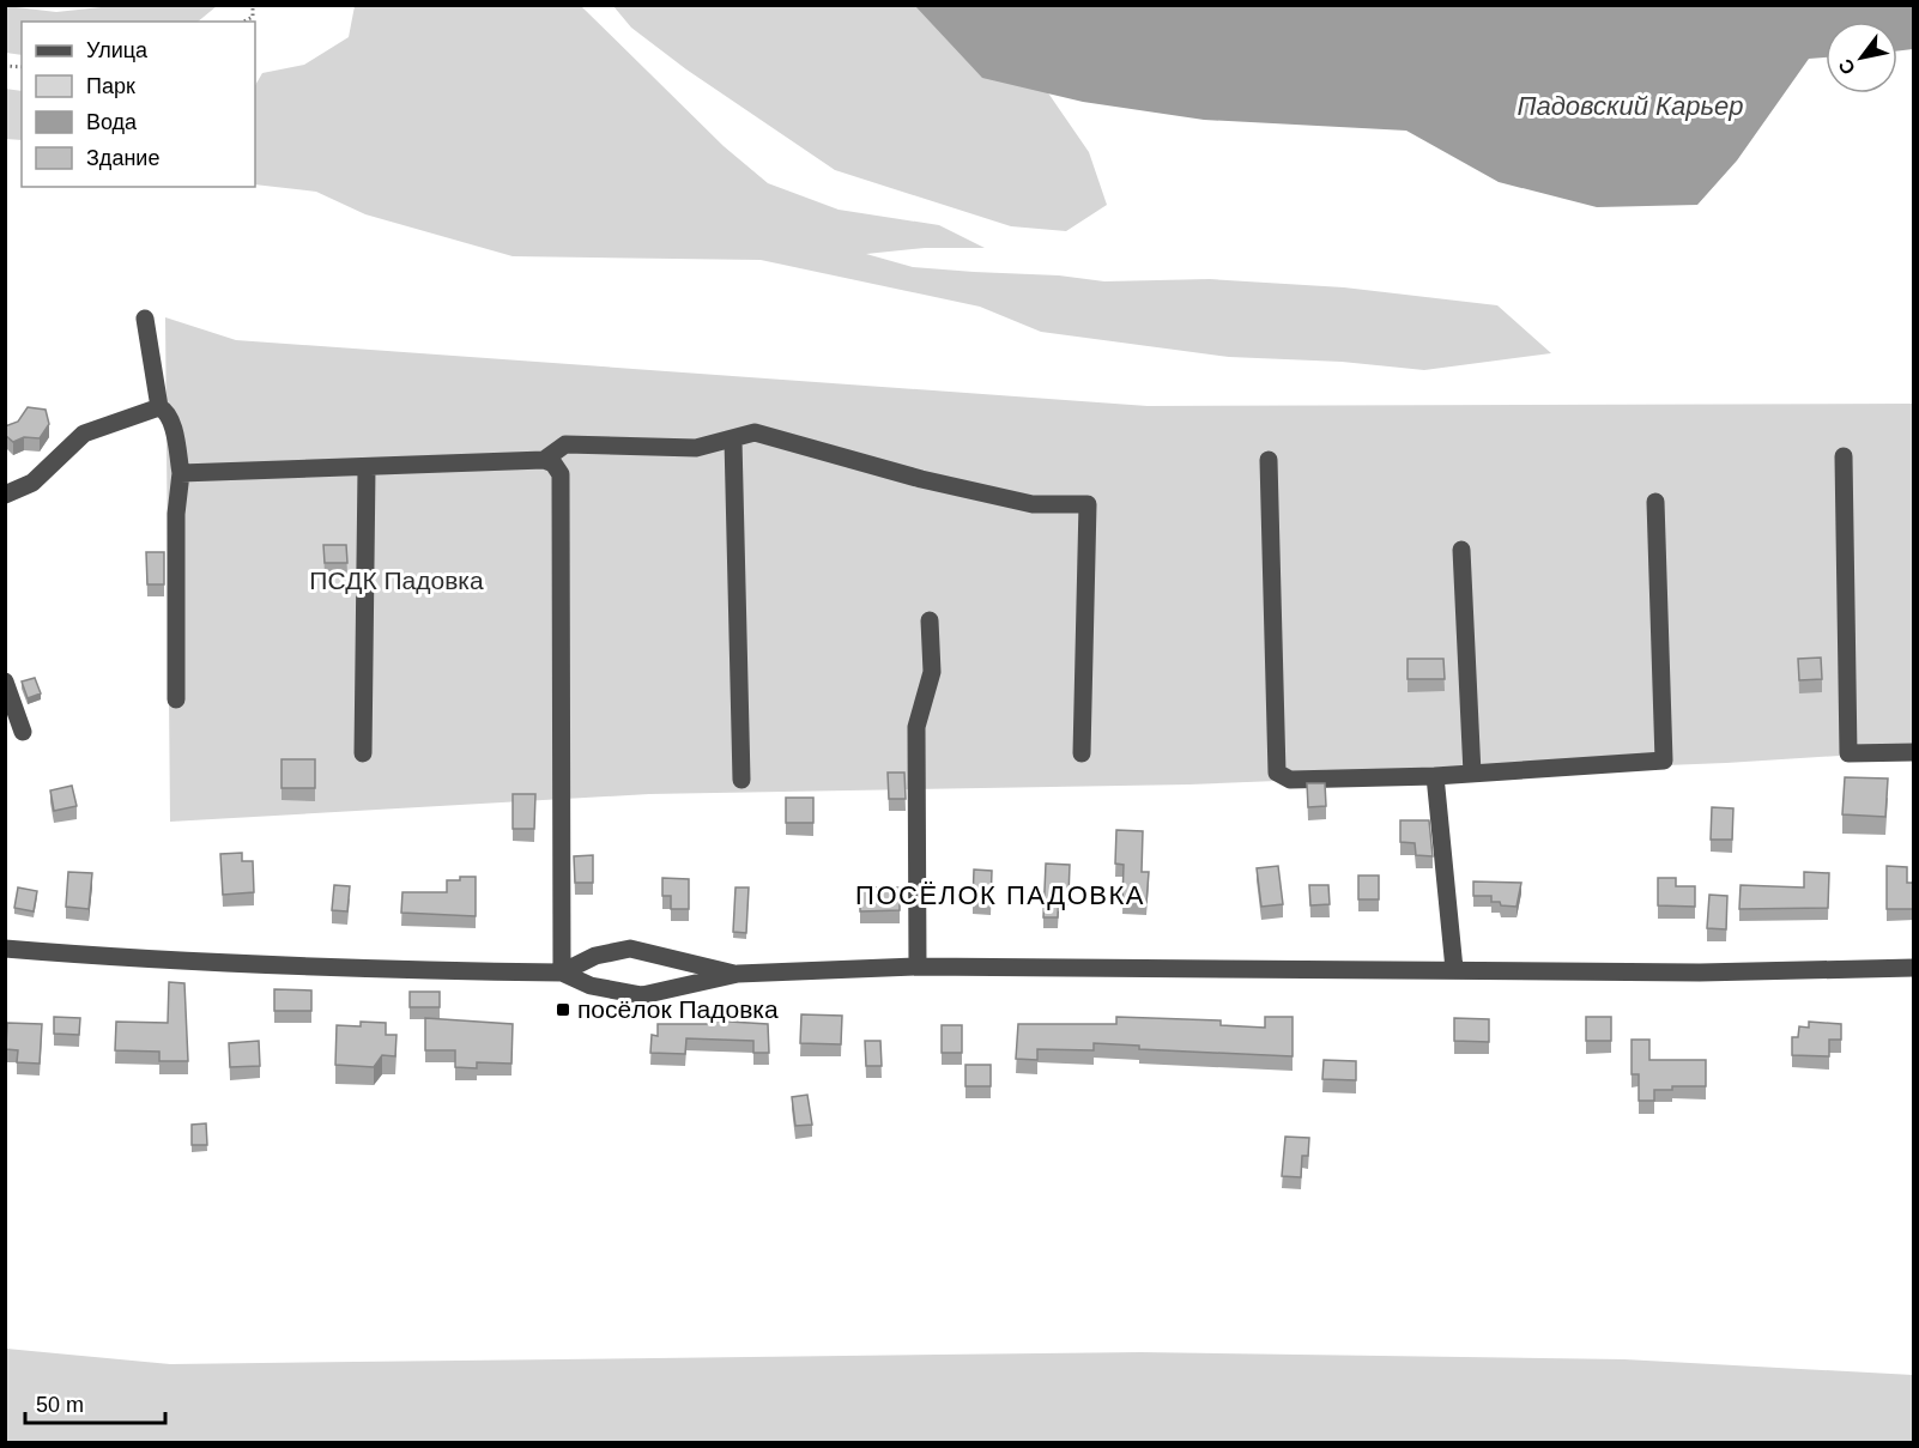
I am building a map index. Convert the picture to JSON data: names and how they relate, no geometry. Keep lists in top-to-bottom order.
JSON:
{
  "districts": ["ПОСЁЛОК ПАДОВКА"],
  "water": ["Падовский Карьер"],
  "parks": ["ПСДК Падовка"],
  "places": {
    "transit": ["посёлок Падовка"]
  },
  "legend": [
    "Улица",
    "Парк",
    "Вода",
    "Здание"
  ],
  "scale_bar": "50 m",
  "north": "bottom left"
}
